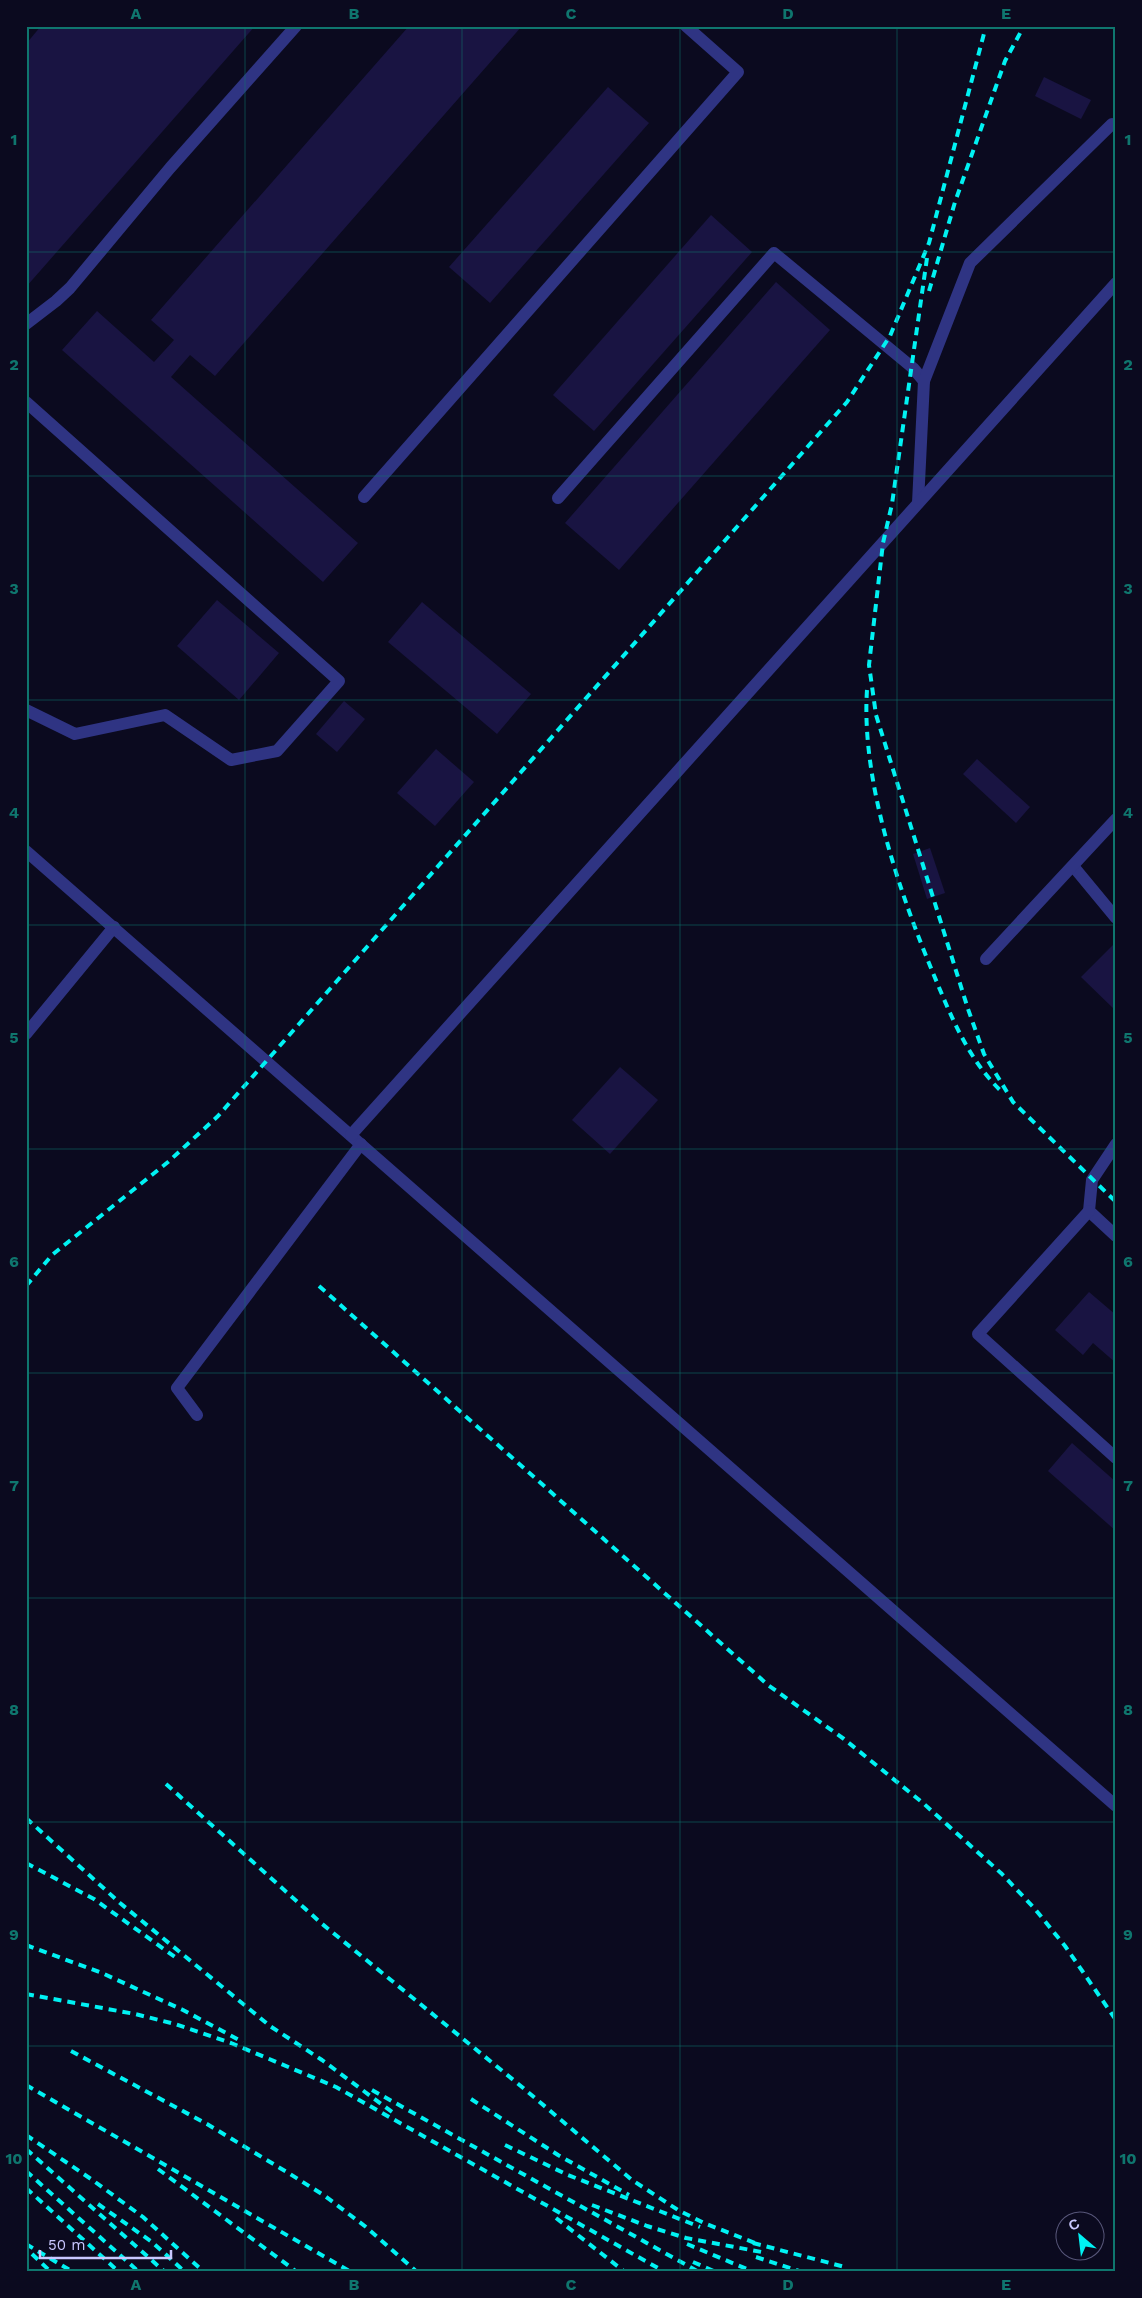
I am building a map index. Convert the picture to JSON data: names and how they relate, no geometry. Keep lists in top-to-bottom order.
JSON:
{
  "scale_bar": "50 m",
  "north": "top left",
  "grid": {
    "columns": [
      "A",
      "B",
      "C",
      "D",
      "E"
    ],
    "rows": [
      "1",
      "2",
      "3",
      "4",
      "5",
      "6",
      "7",
      "8",
      "9",
      "10"
    ]
  }
}
